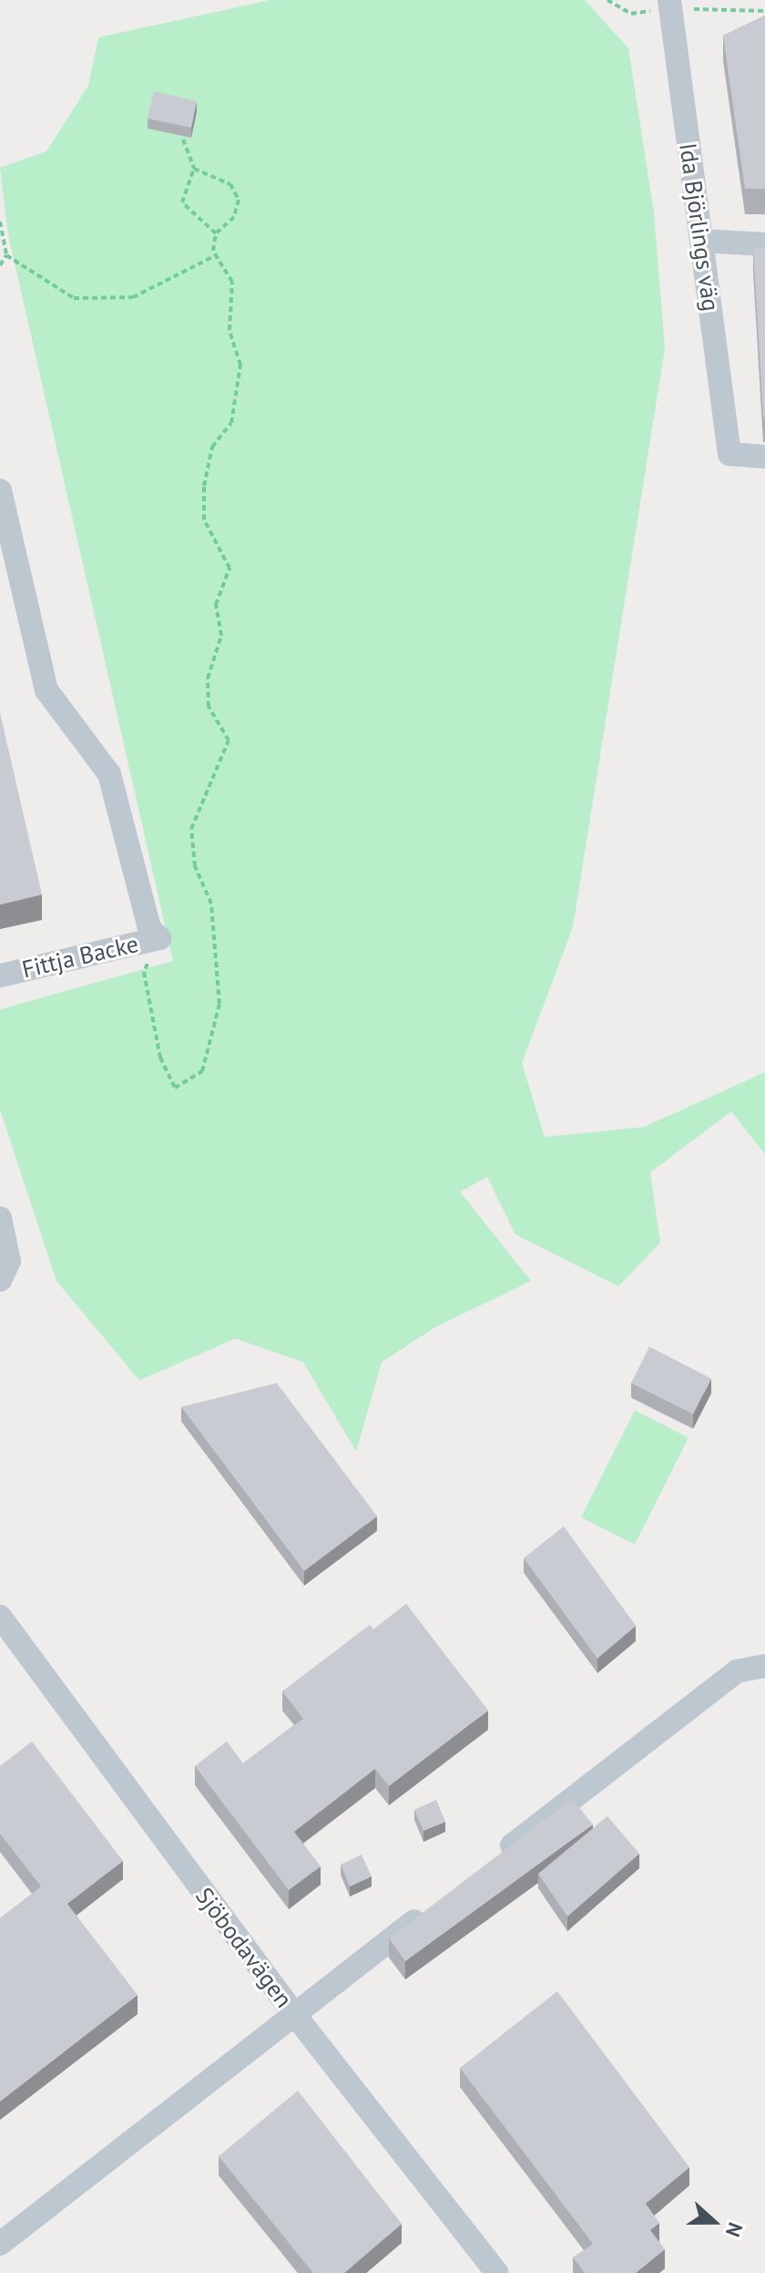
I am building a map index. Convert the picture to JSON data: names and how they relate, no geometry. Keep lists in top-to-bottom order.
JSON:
{
  "streets": {
    "street": ["Ida Björlings väg", "Fittja Backe", "Sjöbodavägen"]
  },
  "north": "right"
}
